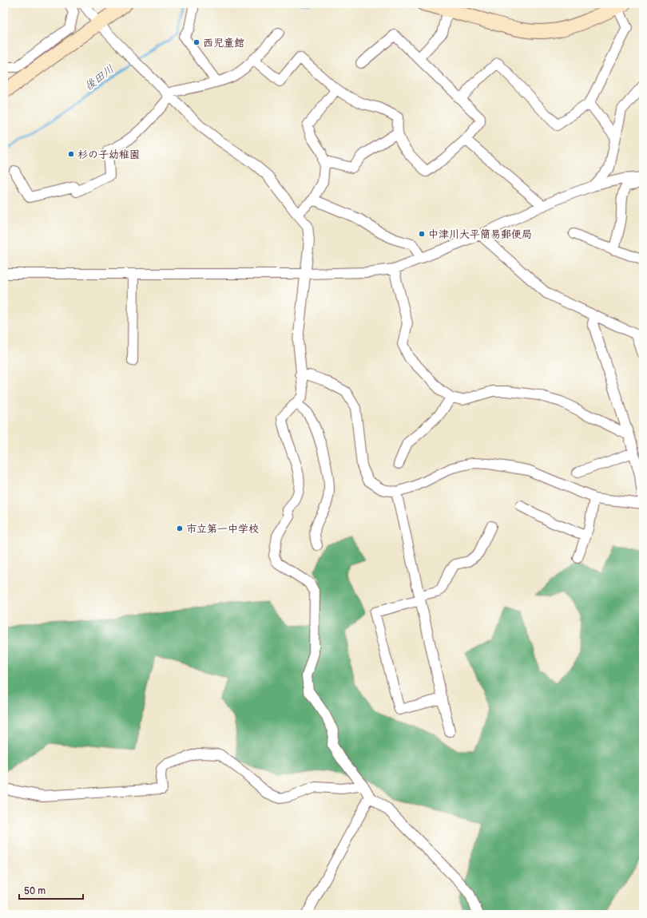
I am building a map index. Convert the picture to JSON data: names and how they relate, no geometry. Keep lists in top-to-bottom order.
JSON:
{
  "water": ["後田川"],
  "places": [
    "西児童館",
    "杉の子幼稚園",
    "中津川大平簡易郵便局",
    "市立第一中学校"
  ],
  "scale_bar": "50 m"
}
